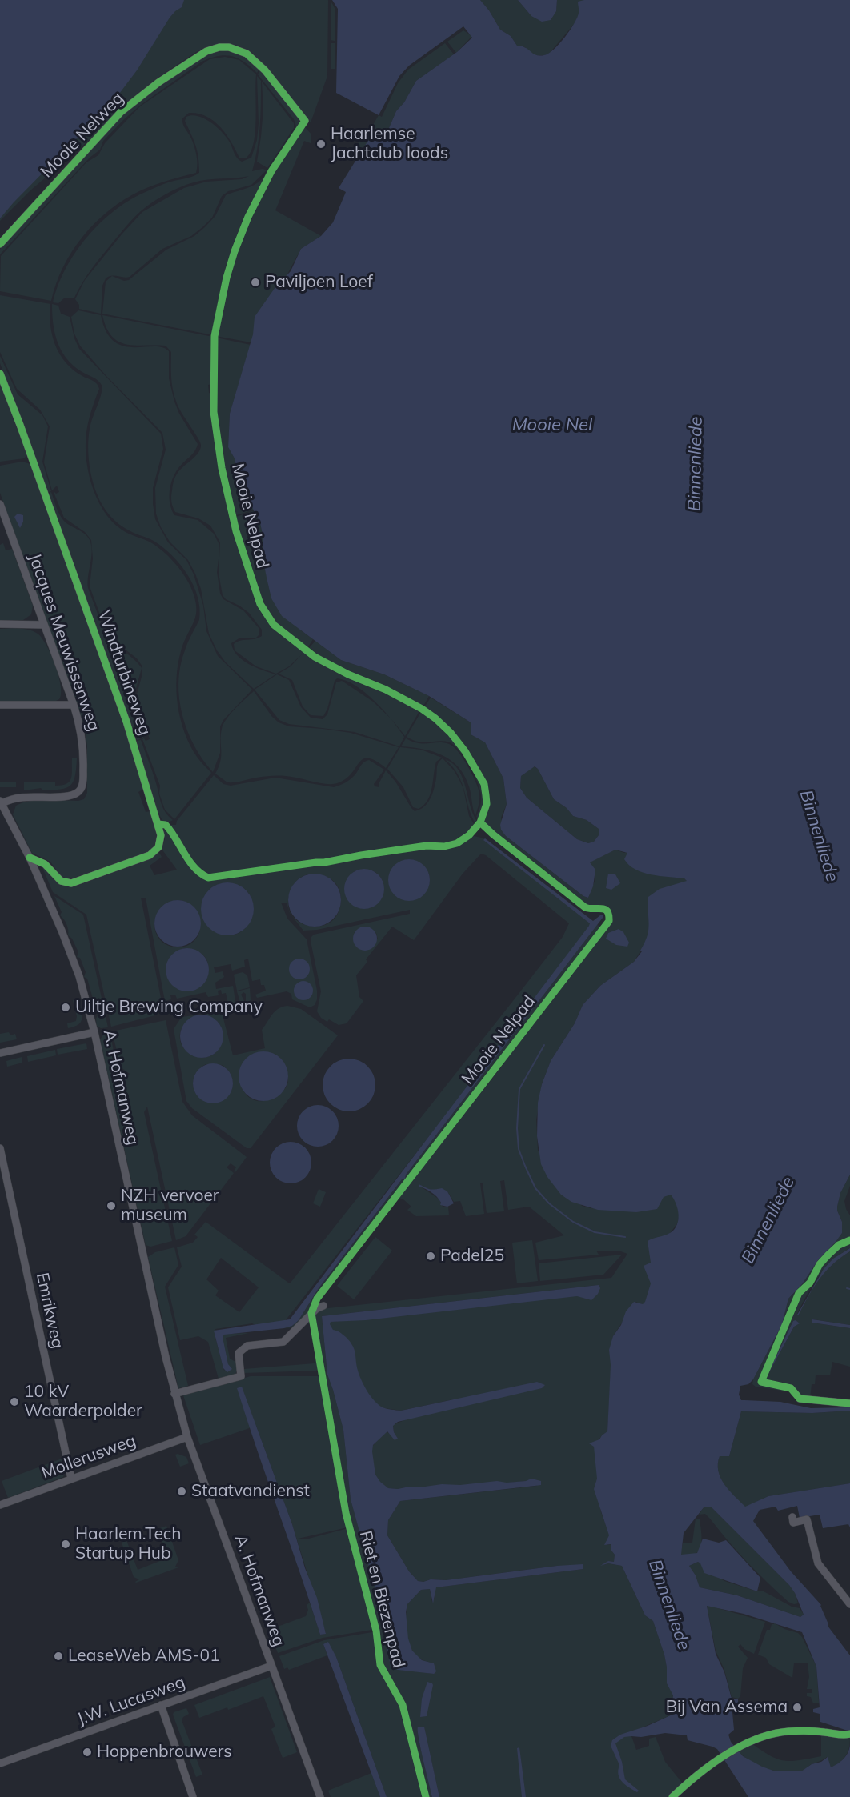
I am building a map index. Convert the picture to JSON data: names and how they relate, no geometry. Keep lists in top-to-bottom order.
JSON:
{
  "streets": {
    "street": [
      "Mooie Nelweg",
      "Jacques Meuwissenweg",
      "Windturbineweg",
      "A. Hofmanweg",
      "Emrikweg",
      "Mollerusweg",
      "J.W. Lucasweg"
    ],
    "cycle path": ["Mooie Nelpad"]
  },
  "crossings": [
    ["Jacques Meuwissenweg", "A. Hofmanweg"],
    ["Windturbineweg", "A. Hofmanweg"],
    ["A. Hofmanweg", "Mollerusweg"],
    ["A. Hofmanweg", "J.W. Lucasweg"],
    ["Emrikweg", "Mollerusweg"]
  ],
  "water": ["Mooie Nel", "Binnenliede"],
  "places": [
    "Haarlemse Jachtclub loods",
    "Paviljoen Loef",
    "Uiltje Brewing Company",
    "NZH vervoer museum",
    "Padel25",
    "10 kV Waarderpolder",
    "Staatvandienst",
    "Haarlem.Tech Startup Hub",
    "LeaseWeb AMS-01",
    "Bij Van Assema",
    "Hoppenbrouwers"
  ]
}
